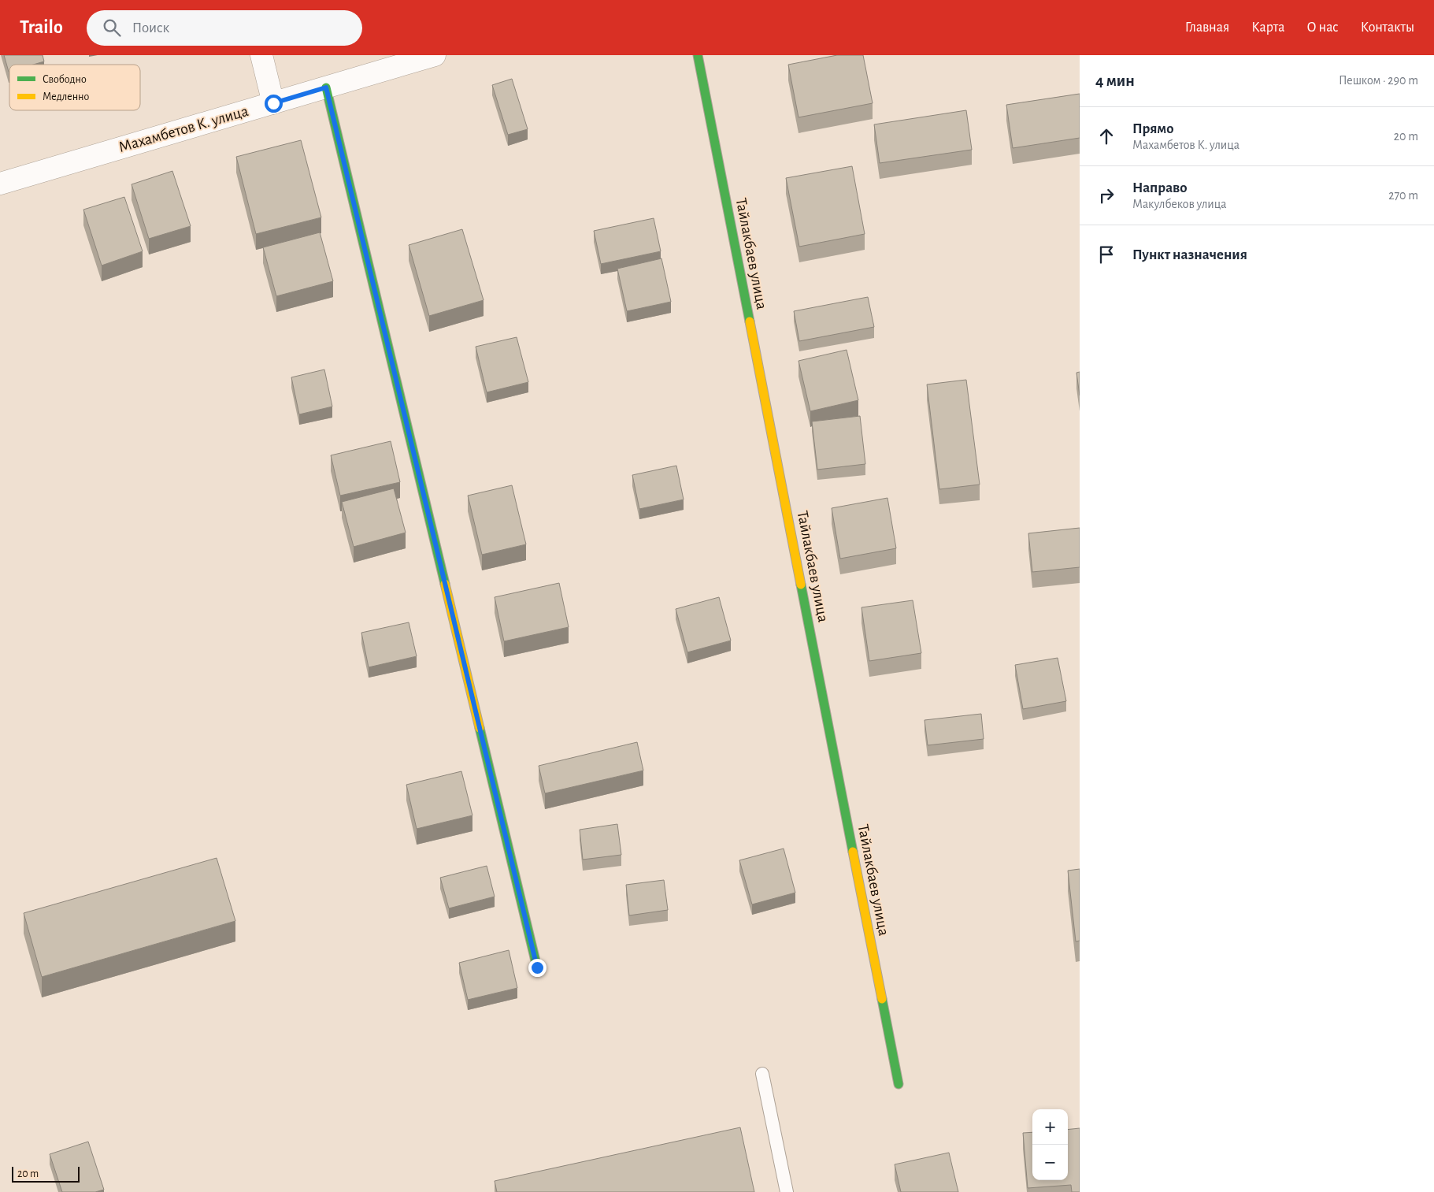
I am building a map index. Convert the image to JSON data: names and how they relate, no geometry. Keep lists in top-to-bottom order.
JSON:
{
  "streets": {
    "street": ["Махамбетов К. улица", "Тайлакбаев улица"]
  },
  "legend": ["Свободно", "Медленно"],
  "scale_bar": "20 m",
  "page": {
    "header": "Trailo",
    "search": "Поиск",
    "nav": [
      "Главная",
      "Карта",
      "О нас",
      "Контакты"
    ],
    "heading": ["4 мин", "Пешком · 290 m"],
    "list": [
      ["Прямо", "Махамбетов К. улица", "20 m"],
      ["Направо", "Макулбеков улица", "270 m"],
      "Пункт назначения"
    ],
    "map_buttons": ["+", "−"],
    "scale": "20 m"
  }
}
